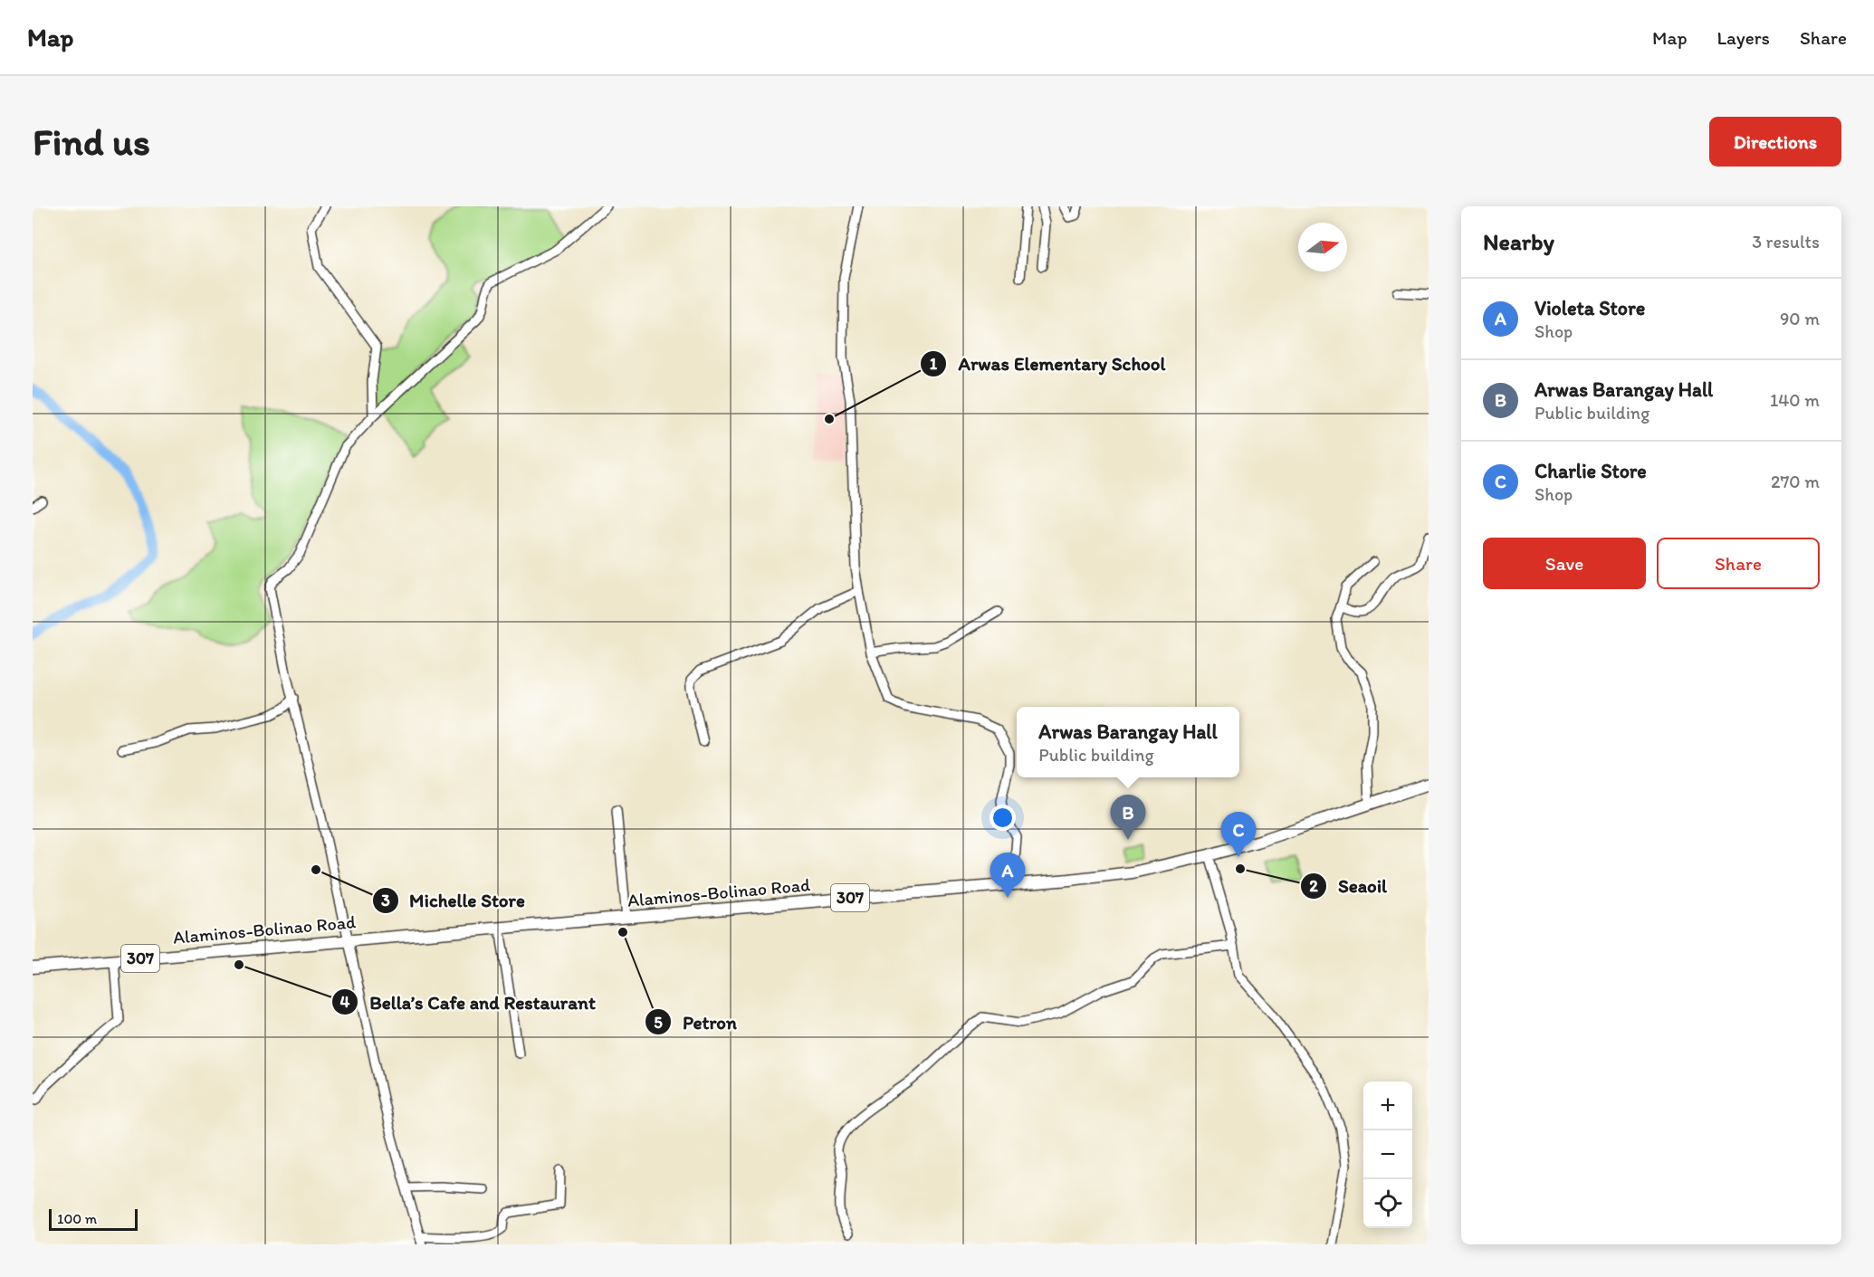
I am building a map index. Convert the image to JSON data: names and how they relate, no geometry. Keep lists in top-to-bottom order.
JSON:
{
  "streets": {
    "main road": ["Alaminos-Bolinao Road", "307"]
  },
  "places": [
    "Arwas Elementary School",
    "Seaoil",
    "Michelle Store",
    "Petron",
    "Bella’s Cafe and Restaurant"
  ],
  "scale_bar": "100 m",
  "north": "right",
  "page": {
    "header": "Map",
    "nav": ["Map", "Layers", "Share"],
    "buttons": [
      "Directions",
      ["Save", "Share"]
    ],
    "title": "Find us",
    "heading": ["Nearby", "3 results"],
    "list": [
      {
        "mark": "A",
        "name": "Violeta Store",
        "note": "Shop",
        "value": "90 m"
      },
      {
        "mark": "B",
        "name": "Arwas Barangay Hall",
        "note": "Public building",
        "value": "140 m"
      },
      {
        "mark": "C",
        "name": "Charlie Store",
        "note": "Shop",
        "value": "270 m"
      }
    ],
    "popup": ["Arwas Barangay Hall", "Public building"],
    "pins": ["B", "C", "A"],
    "map_buttons": ["+", "−"],
    "scale": "100 m"
  }
}
